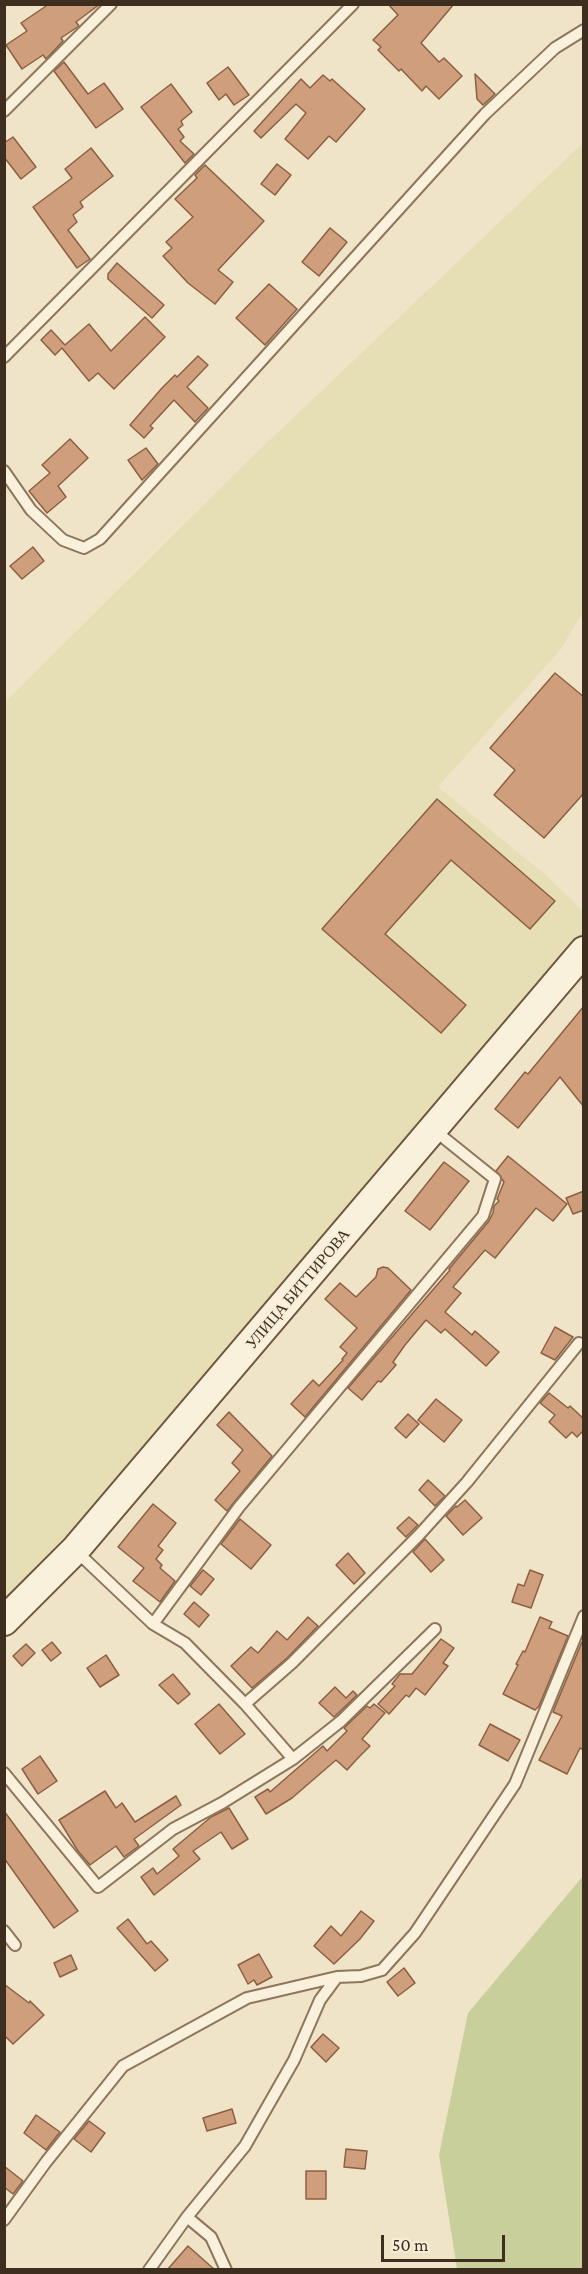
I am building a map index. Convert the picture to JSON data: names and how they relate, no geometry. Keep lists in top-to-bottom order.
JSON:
{
  "streets": {
    "street": ["УЛИЦА БИТТИРОВА"]
  },
  "scale_bar": "50 m"
}
